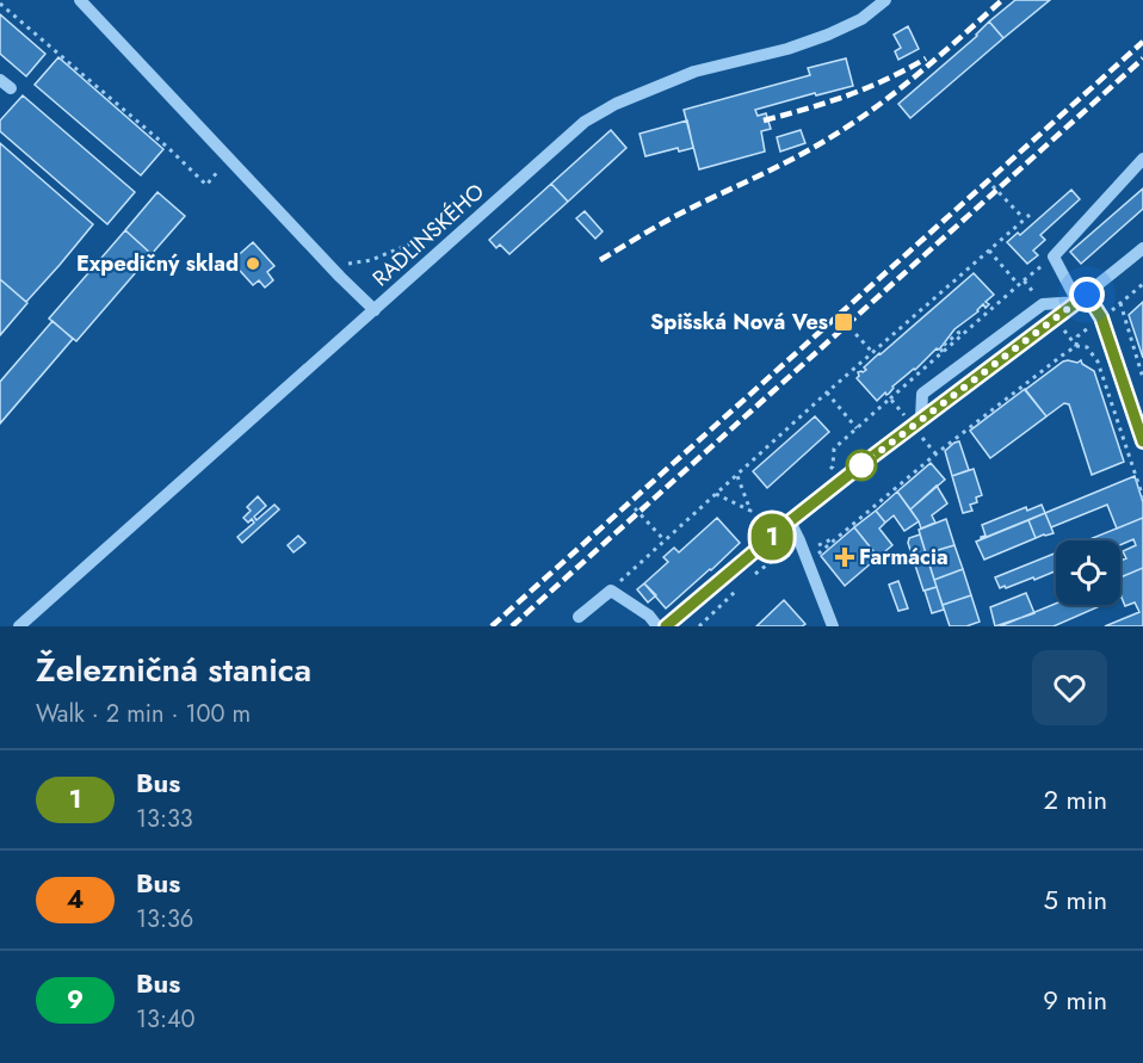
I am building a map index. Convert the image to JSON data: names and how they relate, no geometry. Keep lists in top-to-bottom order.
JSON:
{
  "streets": {
    "street": ["RADLINSKÉHO"]
  },
  "places": {
    "other": ["Expedičný sklad"],
    "transit": ["Spišská Nová Ves"],
    "health": ["Farmácia"]
  },
  "lines": ["bus line 1"],
  "page": {
    "on_map": "1",
    "heading": ["Železničná stanica", "Walk · 2 min · 100 m"],
    "list": [
      {
        "mark": "1",
        "name": "Bus",
        "note": "13:33",
        "value": "2 min"
      },
      {
        "mark": "4",
        "name": "Bus",
        "note": "13:36",
        "value": "5 min"
      },
      {
        "mark": "9",
        "name": "Bus",
        "note": "13:40",
        "value": "9 min"
      }
    ]
  }
}
